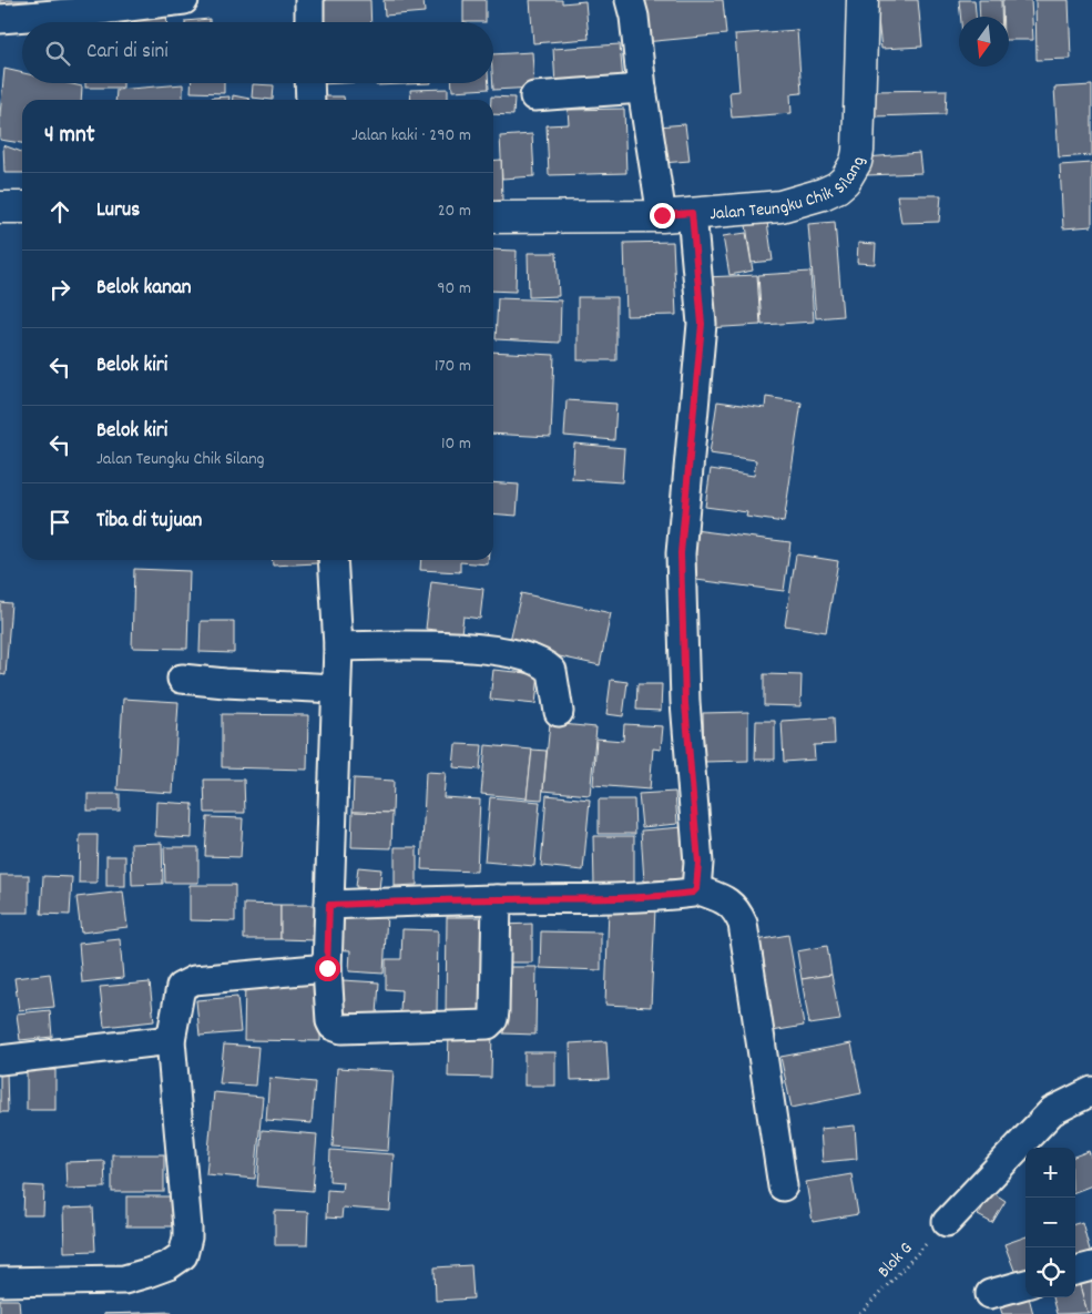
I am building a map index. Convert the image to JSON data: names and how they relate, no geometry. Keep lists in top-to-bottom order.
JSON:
{
  "streets": {
    "street": ["Jalan Teungku Chik Silang"],
    "path": ["Blok G"]
  },
  "north": "bottom",
  "page": {
    "search": "Cari di sini",
    "heading": ["4 mnt", "Jalan kaki · 290 m"],
    "list": [
      ["Lurus", "20 m"],
      ["Belok kanan", "90 m"],
      ["Belok kiri", "170 m"],
      ["Belok kiri", "Jalan Teungku Chik Silang", "10 m"],
      "Tiba di tujuan"
    ],
    "map_buttons": ["+", "−"]
  }
}
